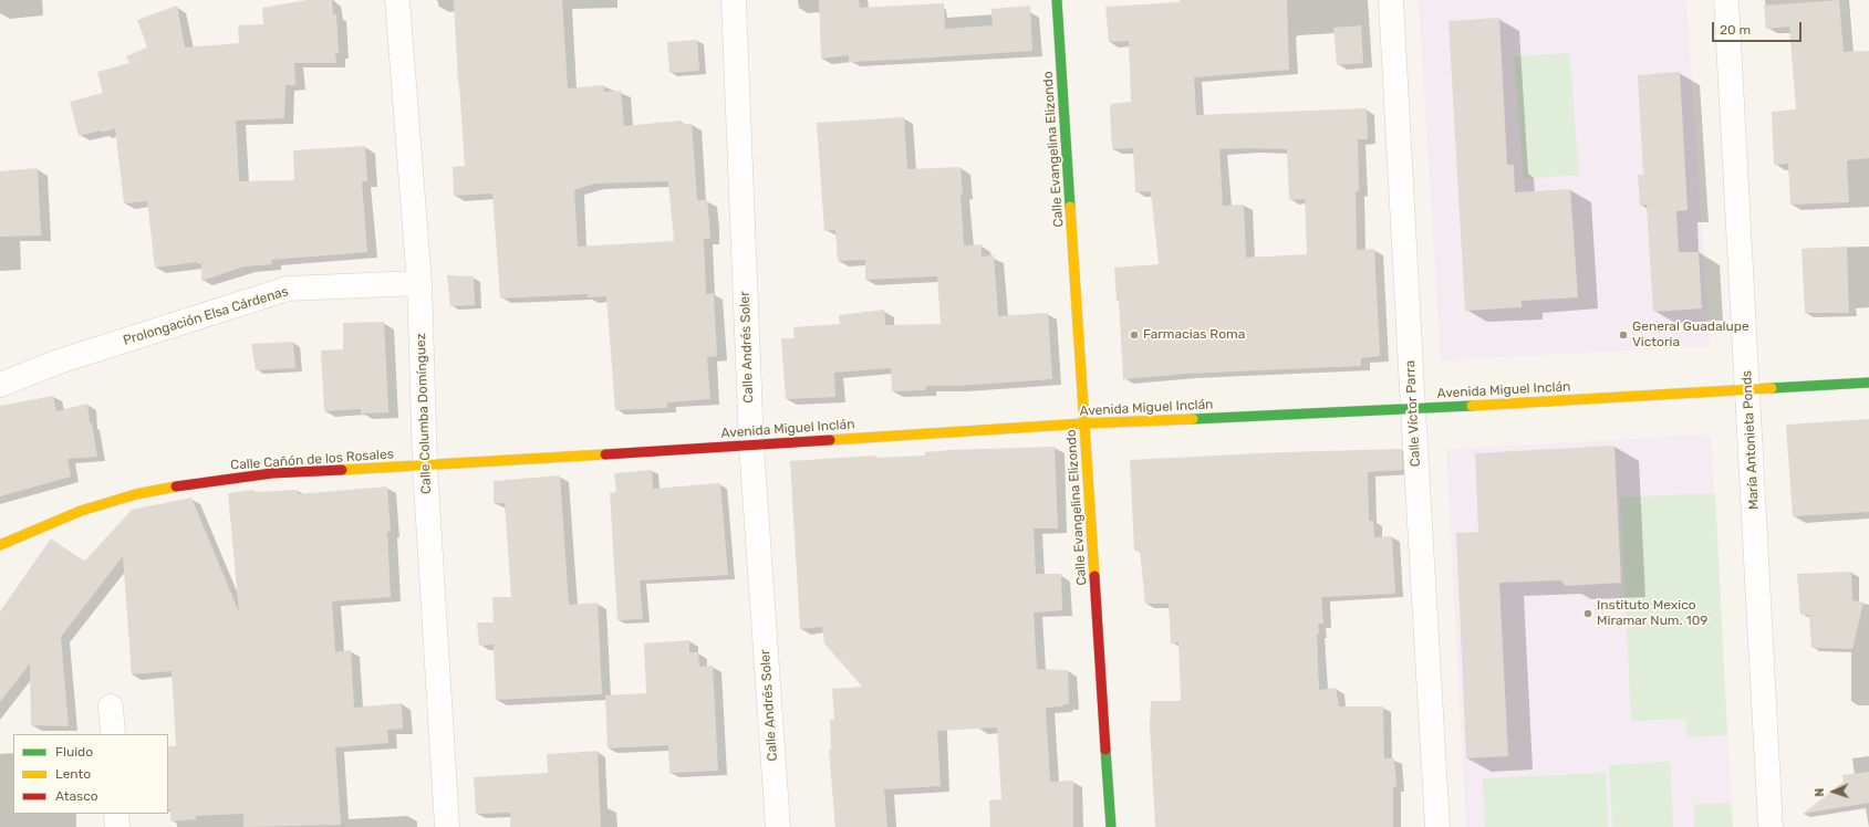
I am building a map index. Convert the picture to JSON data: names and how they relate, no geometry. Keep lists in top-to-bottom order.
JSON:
{
  "streets": {
    "street": [
      "Calle Evangelina Elizondo",
      "Prolongación Elsa Cárdenas",
      "Calle Andrés Soler",
      "Avenida Miguel Inclán",
      "Calle Columba Domínguez",
      "Calle Víctor Parra",
      "María Antonieta Ponds",
      "Calle Cañón de los Rosales"
    ]
  },
  "crossings": [
    ["Calle Evangelina Elizondo", "Avenida Miguel Inclán"],
    ["Prolongación Elsa Cárdenas", "Calle Columba Domínguez"],
    ["Calle Andrés Soler", "Avenida Miguel Inclán"],
    ["Avenida Miguel Inclán", "Calle Columba Domínguez"],
    ["Avenida Miguel Inclán", "Calle Víctor Parra"],
    ["Avenida Miguel Inclán", "María Antonieta Ponds"],
    ["Avenida Miguel Inclán", "Calle Cañón de los Rosales"],
    ["Calle Columba Domínguez", "Calle Cañón de los Rosales"]
  ],
  "places": ["Farmacias Roma", "General Guadalupe Victoria", "Instituto Mexico Miramar Num. 109"],
  "legend": ["Fluido", "Lento", "Atasco"],
  "scale_bar": "20 m",
  "north": "left"
}
